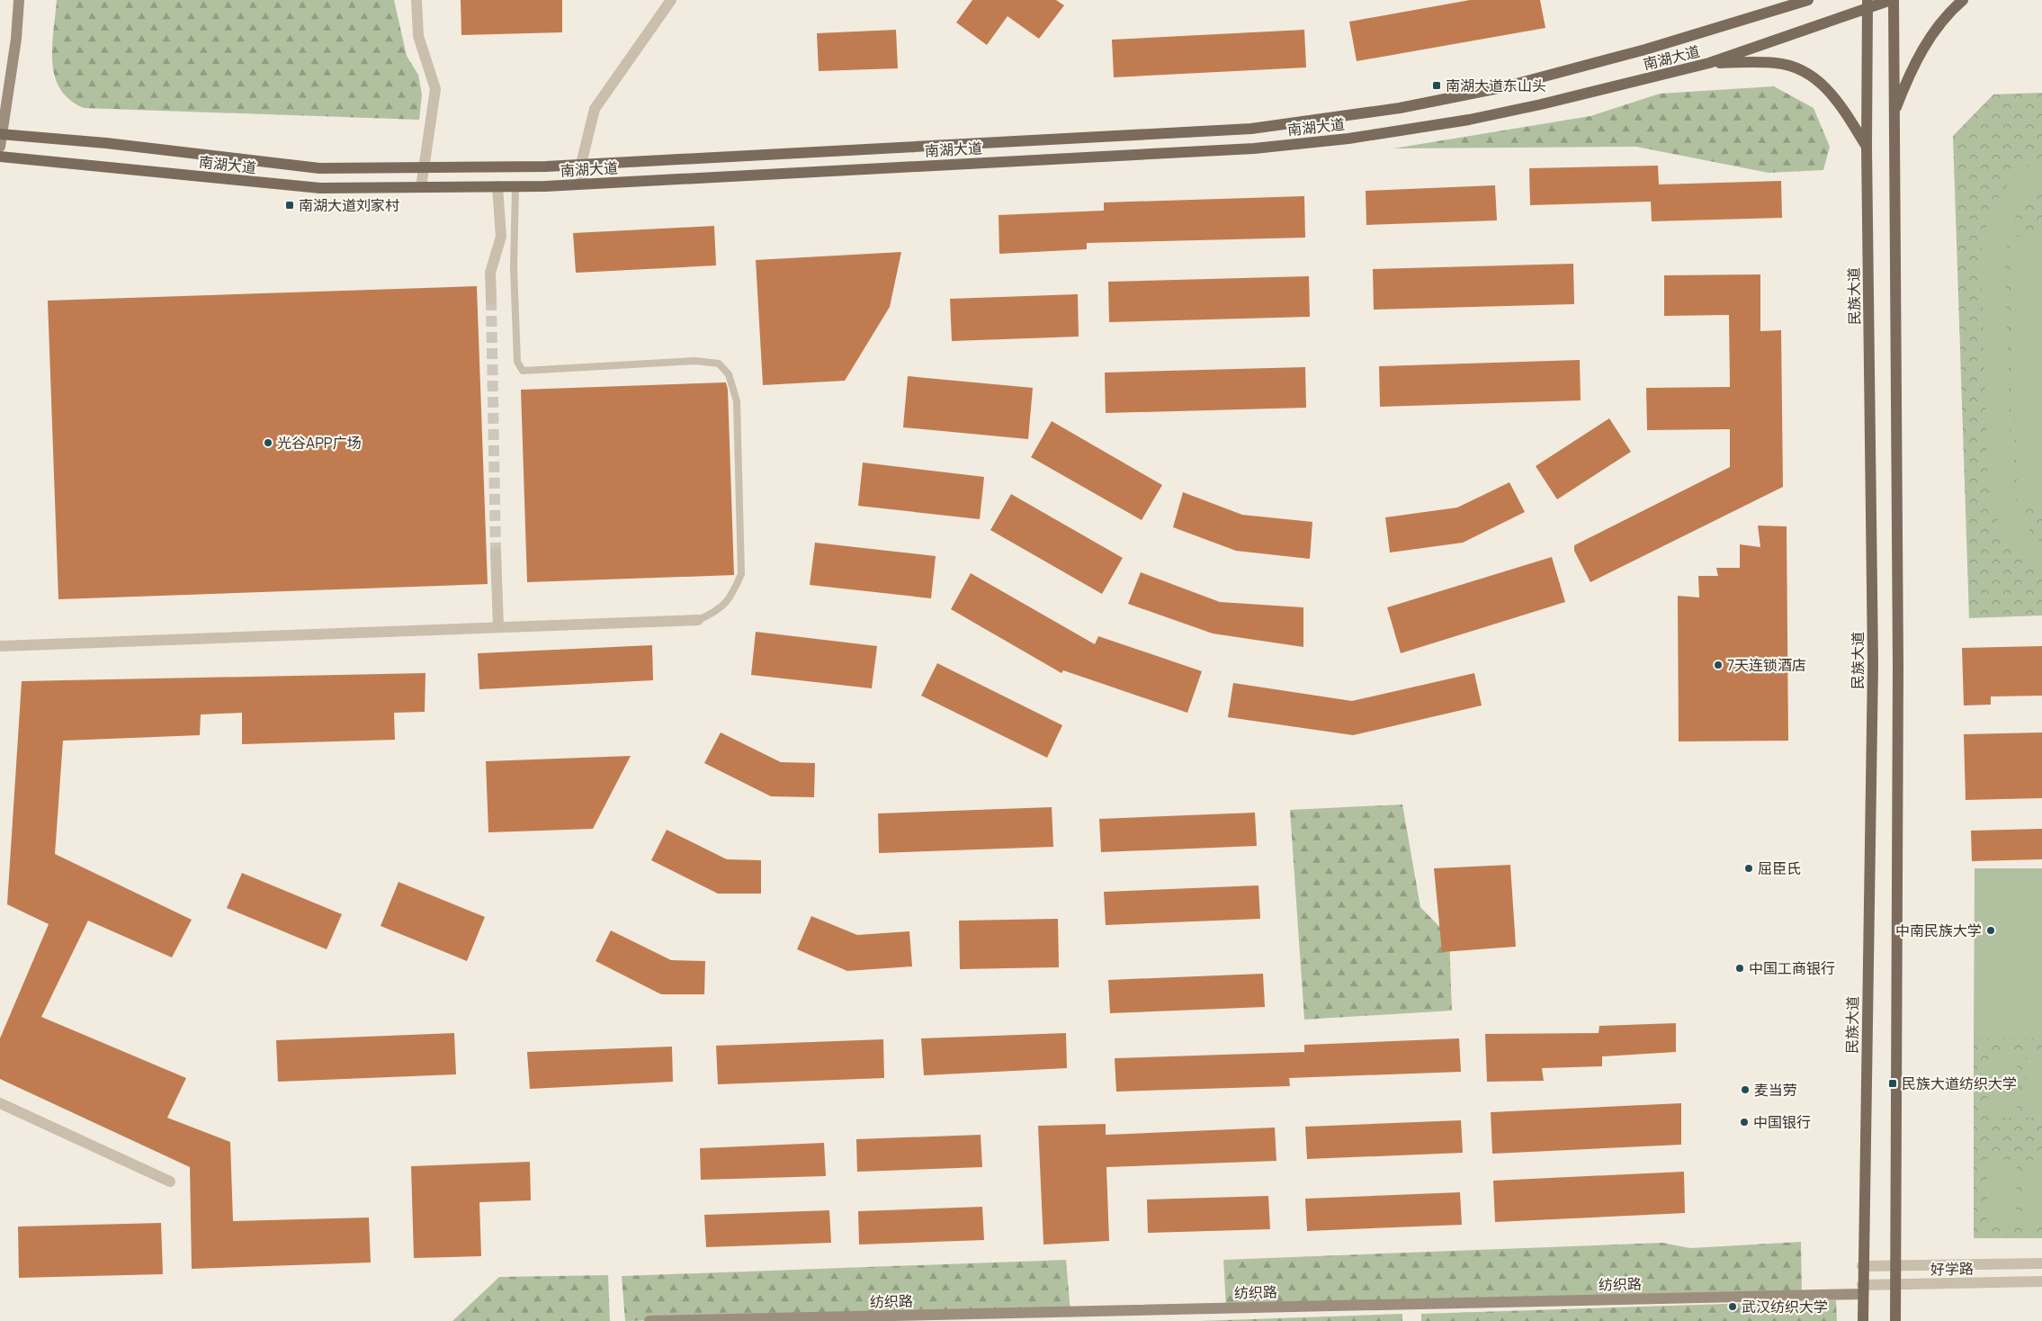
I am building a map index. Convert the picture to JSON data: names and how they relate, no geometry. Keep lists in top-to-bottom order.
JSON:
{
  "streets": {
    "main road": ["南湖大道", "民族大道", "纺织路"],
    "street": ["好学路"]
  },
  "crossings": [
    ["南湖大道", "民族大道"],
    ["民族大道", "好学路"],
    ["民族大道", "纺织路"],
    ["好学路", "纺织路"]
  ],
  "places": {
    "transit": ["南湖大道东山头", "南湖大道刘家村", "民族大道纺织大学"],
    "other": [
      "光谷APP广场",
      "7天连锁酒店",
      "屈臣氏",
      "中南民族大学",
      "中国工商银行",
      "麦当劳",
      "中国银行",
      "武汉纺织大学"
    ]
  }
}
